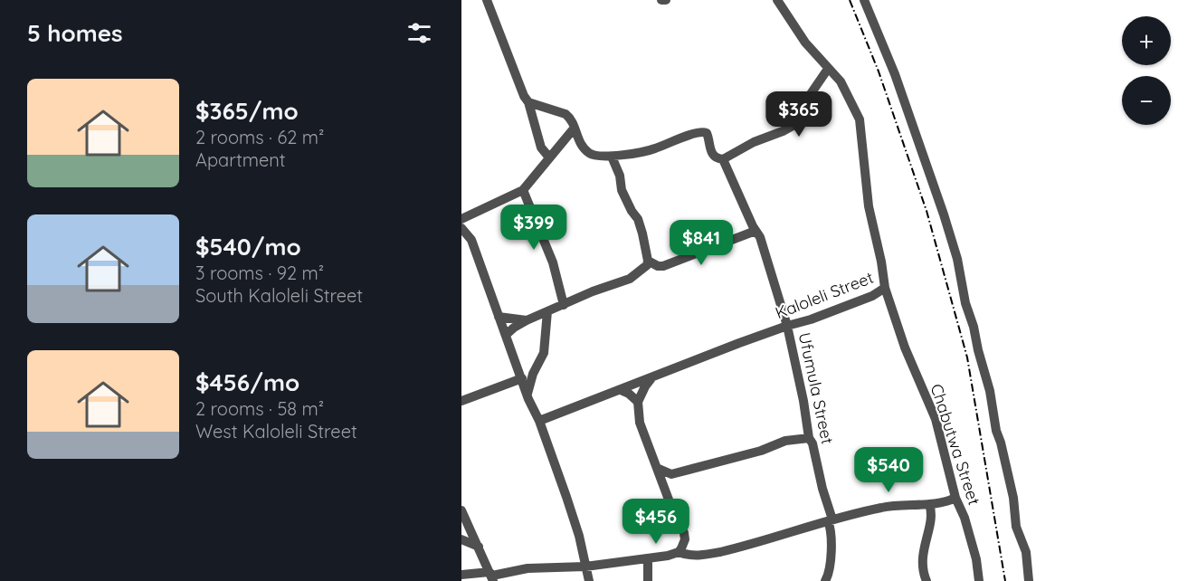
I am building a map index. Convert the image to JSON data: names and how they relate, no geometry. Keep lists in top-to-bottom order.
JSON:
{
  "streets": {
    "street": ["Kaloleli Street", "Ufumula Street", "Chabutwa Street"]
  },
  "crossings": [
    ["Kaloleli Street", "Ufumula Street"],
    ["Kaloleli Street", "Chabutwa Street"]
  ],
  "page": {
    "heading": "5 homes",
    "map_buttons": ["+", "−"],
    "list": [
      {
        "name": "$365/mo",
        "note": "2 rooms · 62 m² · Apartment"
      },
      {
        "name": "$540/mo",
        "note": "3 rooms · 92 m² · South Kaloleli Street"
      },
      {
        "name": "$456/mo",
        "note": "2 rooms · 58 m² · West Kaloleli Street"
      }
    ],
    "price": [
      "$365",
      "$399",
      "$841",
      "$540",
      "$456"
    ]
  }
}
